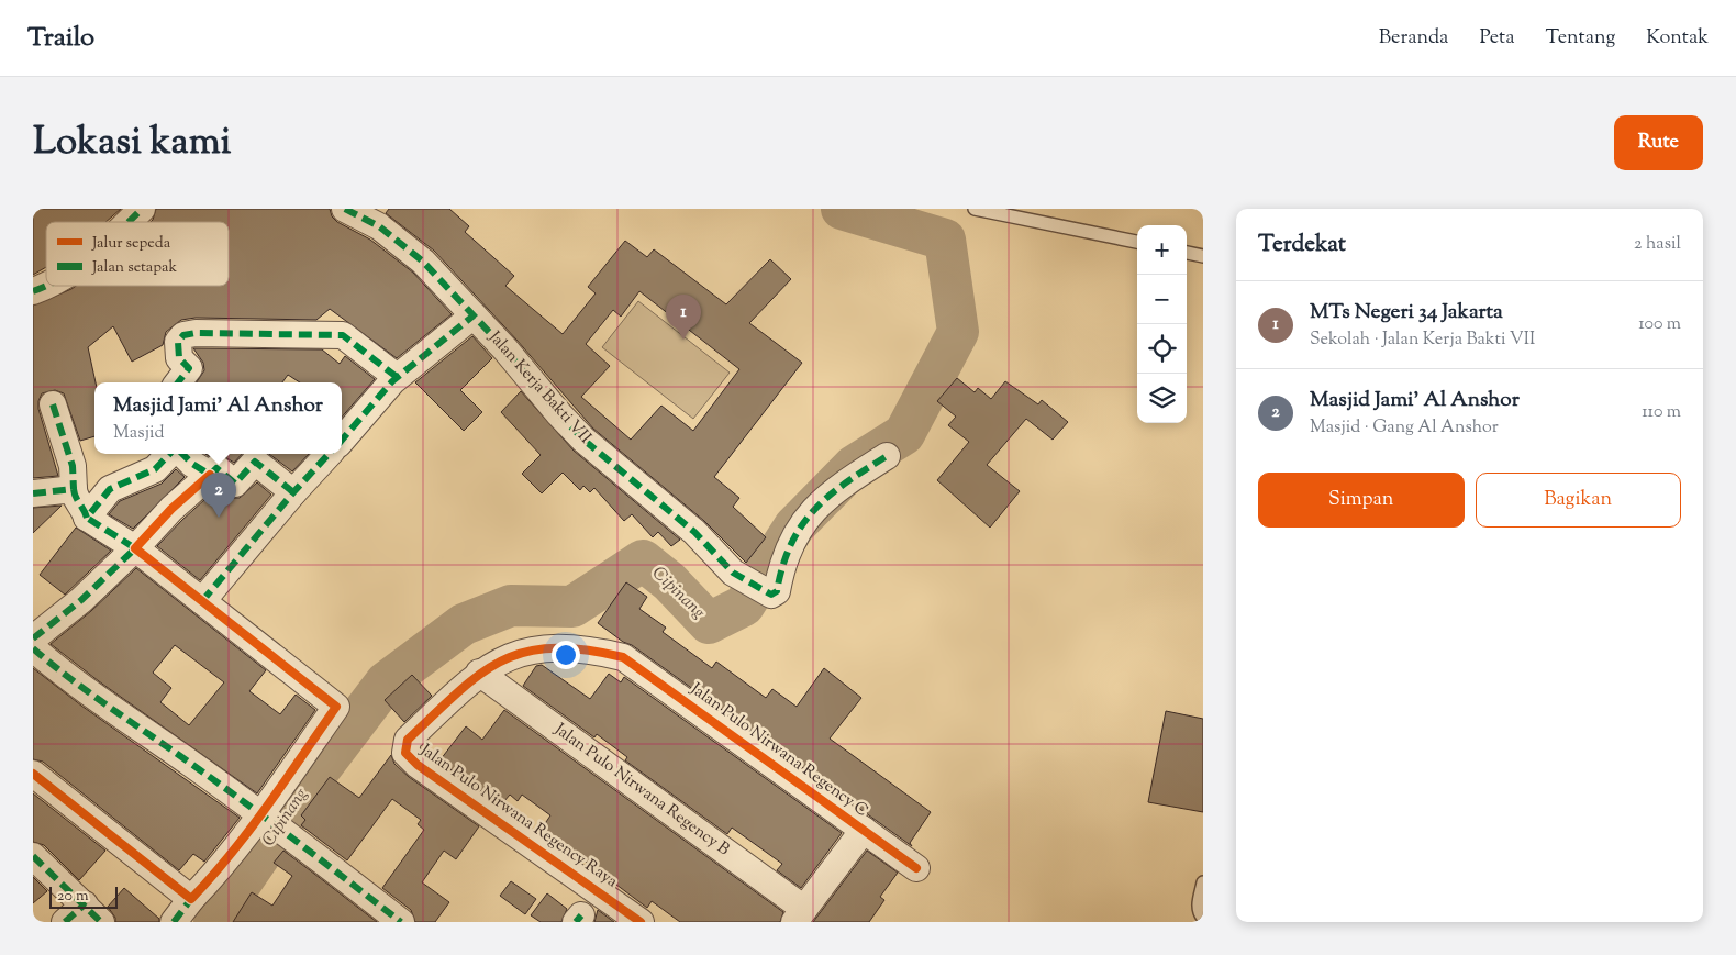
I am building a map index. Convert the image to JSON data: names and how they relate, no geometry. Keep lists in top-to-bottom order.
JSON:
{
  "streets": {
    "street": [
      "Jalan Kerja Bakti VII",
      "Jalan Pulo Nirwana Regency C",
      "Jalan Pulo Nirwana Regency B",
      "Jalan Pulo Nirwana Regency Raya"
    ]
  },
  "crossings": [
    ["Jalan Pulo Nirwana Regency C", "Jalan Pulo Nirwana Regency Raya"],
    ["Jalan Pulo Nirwana Regency B", "Jalan Pulo Nirwana Regency Raya"]
  ],
  "water": ["Cipinang"],
  "legend": ["Jalur sepeda", "Jalan setapak"],
  "scale_bar": "20 m",
  "page": {
    "header": "Trailo",
    "nav": [
      "Beranda",
      "Peta",
      "Tentang",
      "Kontak"
    ],
    "title": "Lokasi kami",
    "buttons": [
      "Rute",
      ["Simpan", "Bagikan"]
    ],
    "heading": ["Terdekat", "2 hasil"],
    "map_buttons": ["+", "−"],
    "list": [
      {
        "mark": "1",
        "name": "MTs Negeri 34 Jakarta",
        "note": "Sekolah · Jalan Kerja Bakti VII",
        "value": "100 m"
      },
      {
        "mark": "2",
        "name": "Masjid Jami' Al Anshor",
        "note": "Masjid · Gang Al Anshor",
        "value": "110 m"
      }
    ],
    "pins": ["1", "2"],
    "popup": ["Masjid Jami' Al Anshor", "Masjid"],
    "scale": "20 m"
  }
}
